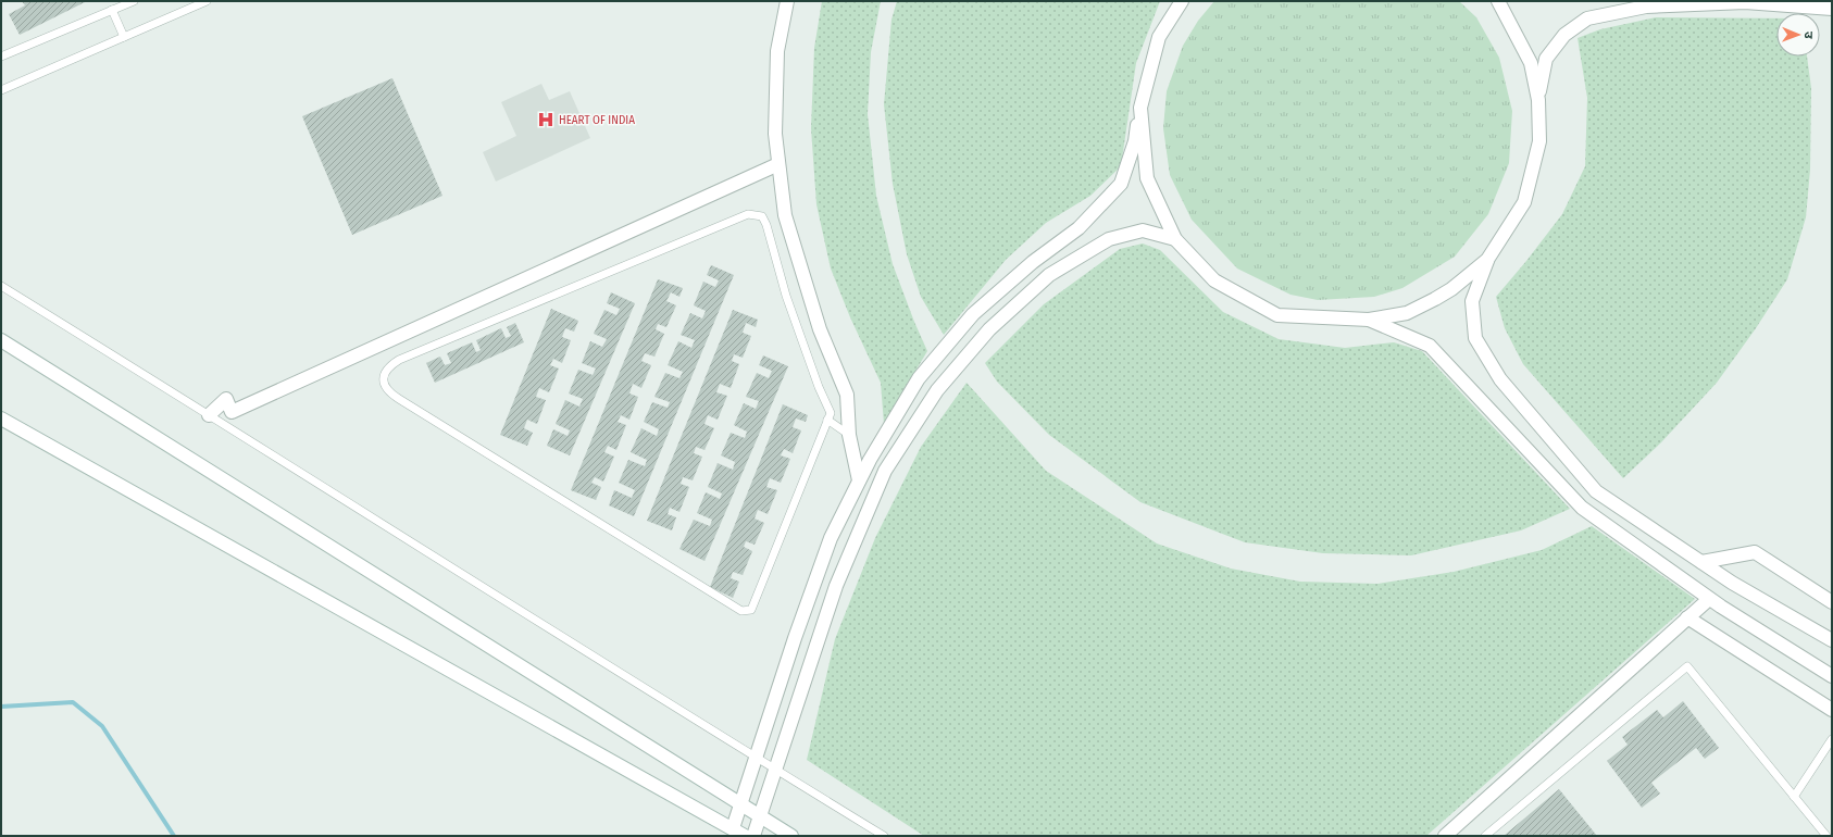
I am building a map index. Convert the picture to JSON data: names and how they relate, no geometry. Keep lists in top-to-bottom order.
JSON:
{
  "places": {
    "hospital": ["HEART OF INDIA"]
  },
  "north": "right"
}
